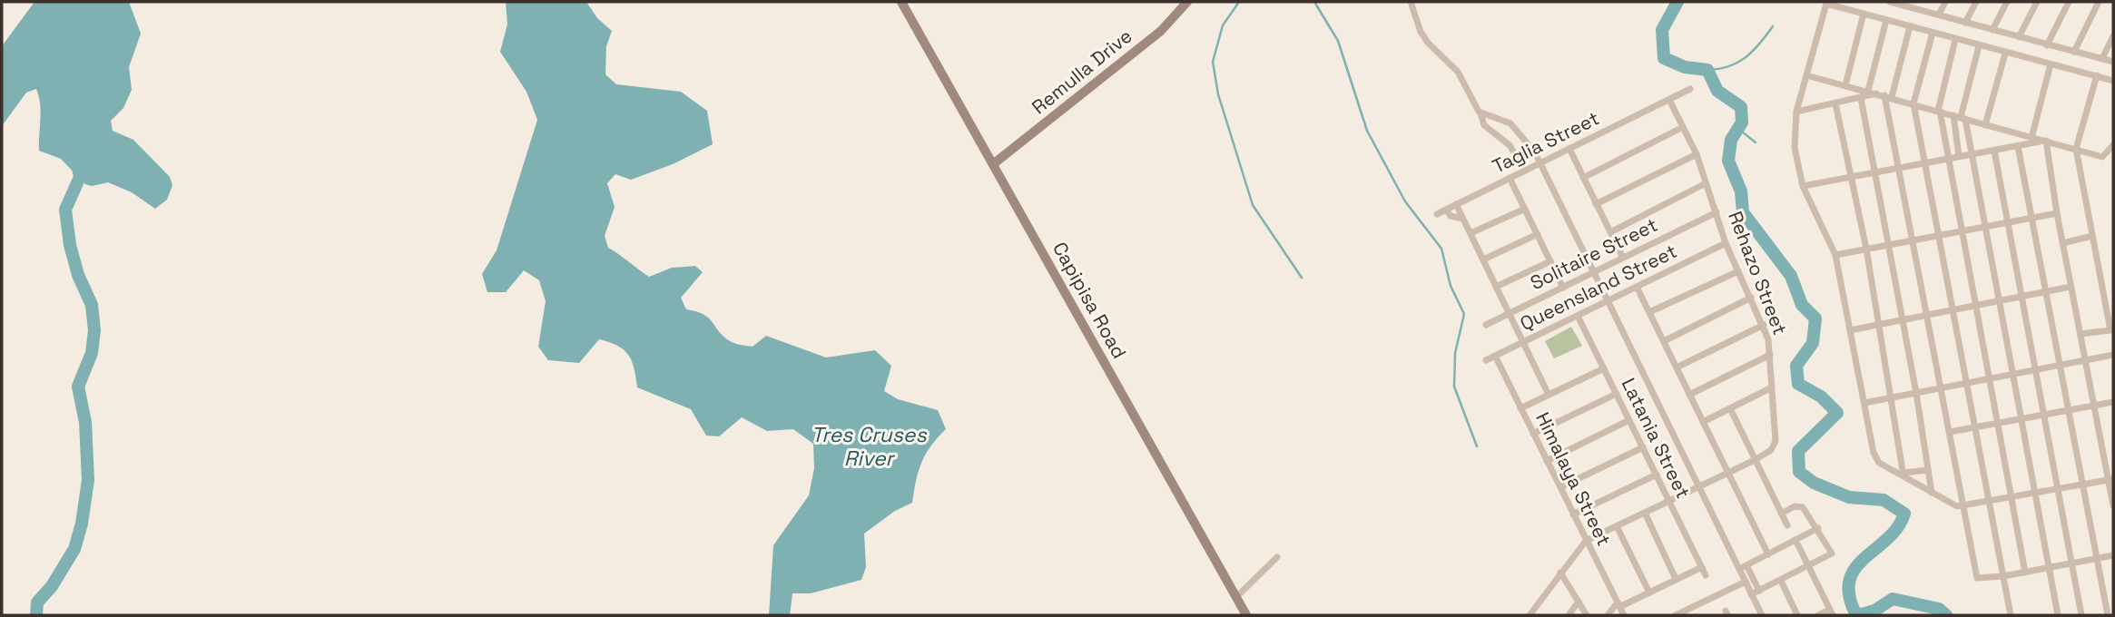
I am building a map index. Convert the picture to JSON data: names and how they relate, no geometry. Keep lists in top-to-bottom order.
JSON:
{
  "streets": {
    "main road": ["Remulla Drive", "Capipisa Road"],
    "street": [
      "Taglia Street",
      "Solitaire Street",
      "Rehazo Street",
      "Queensland Street",
      "Latania Street",
      "Himalaya Street"
    ]
  },
  "crossings": [
    ["Remulla Drive", "Capipisa Road"],
    ["Taglia Street", "Rehazo Street"],
    ["Solitaire Street", "Rehazo Street"],
    ["Rehazo Street", "Queensland Street"],
    ["Rehazo Street", "Latania Street"],
    ["Rehazo Street", "Himalaya Street"],
    ["Queensland Street", "Latania Street"],
    ["Queensland Street", "Himalaya Street"]
  ],
  "water": ["Tres Cruses River"]
}
